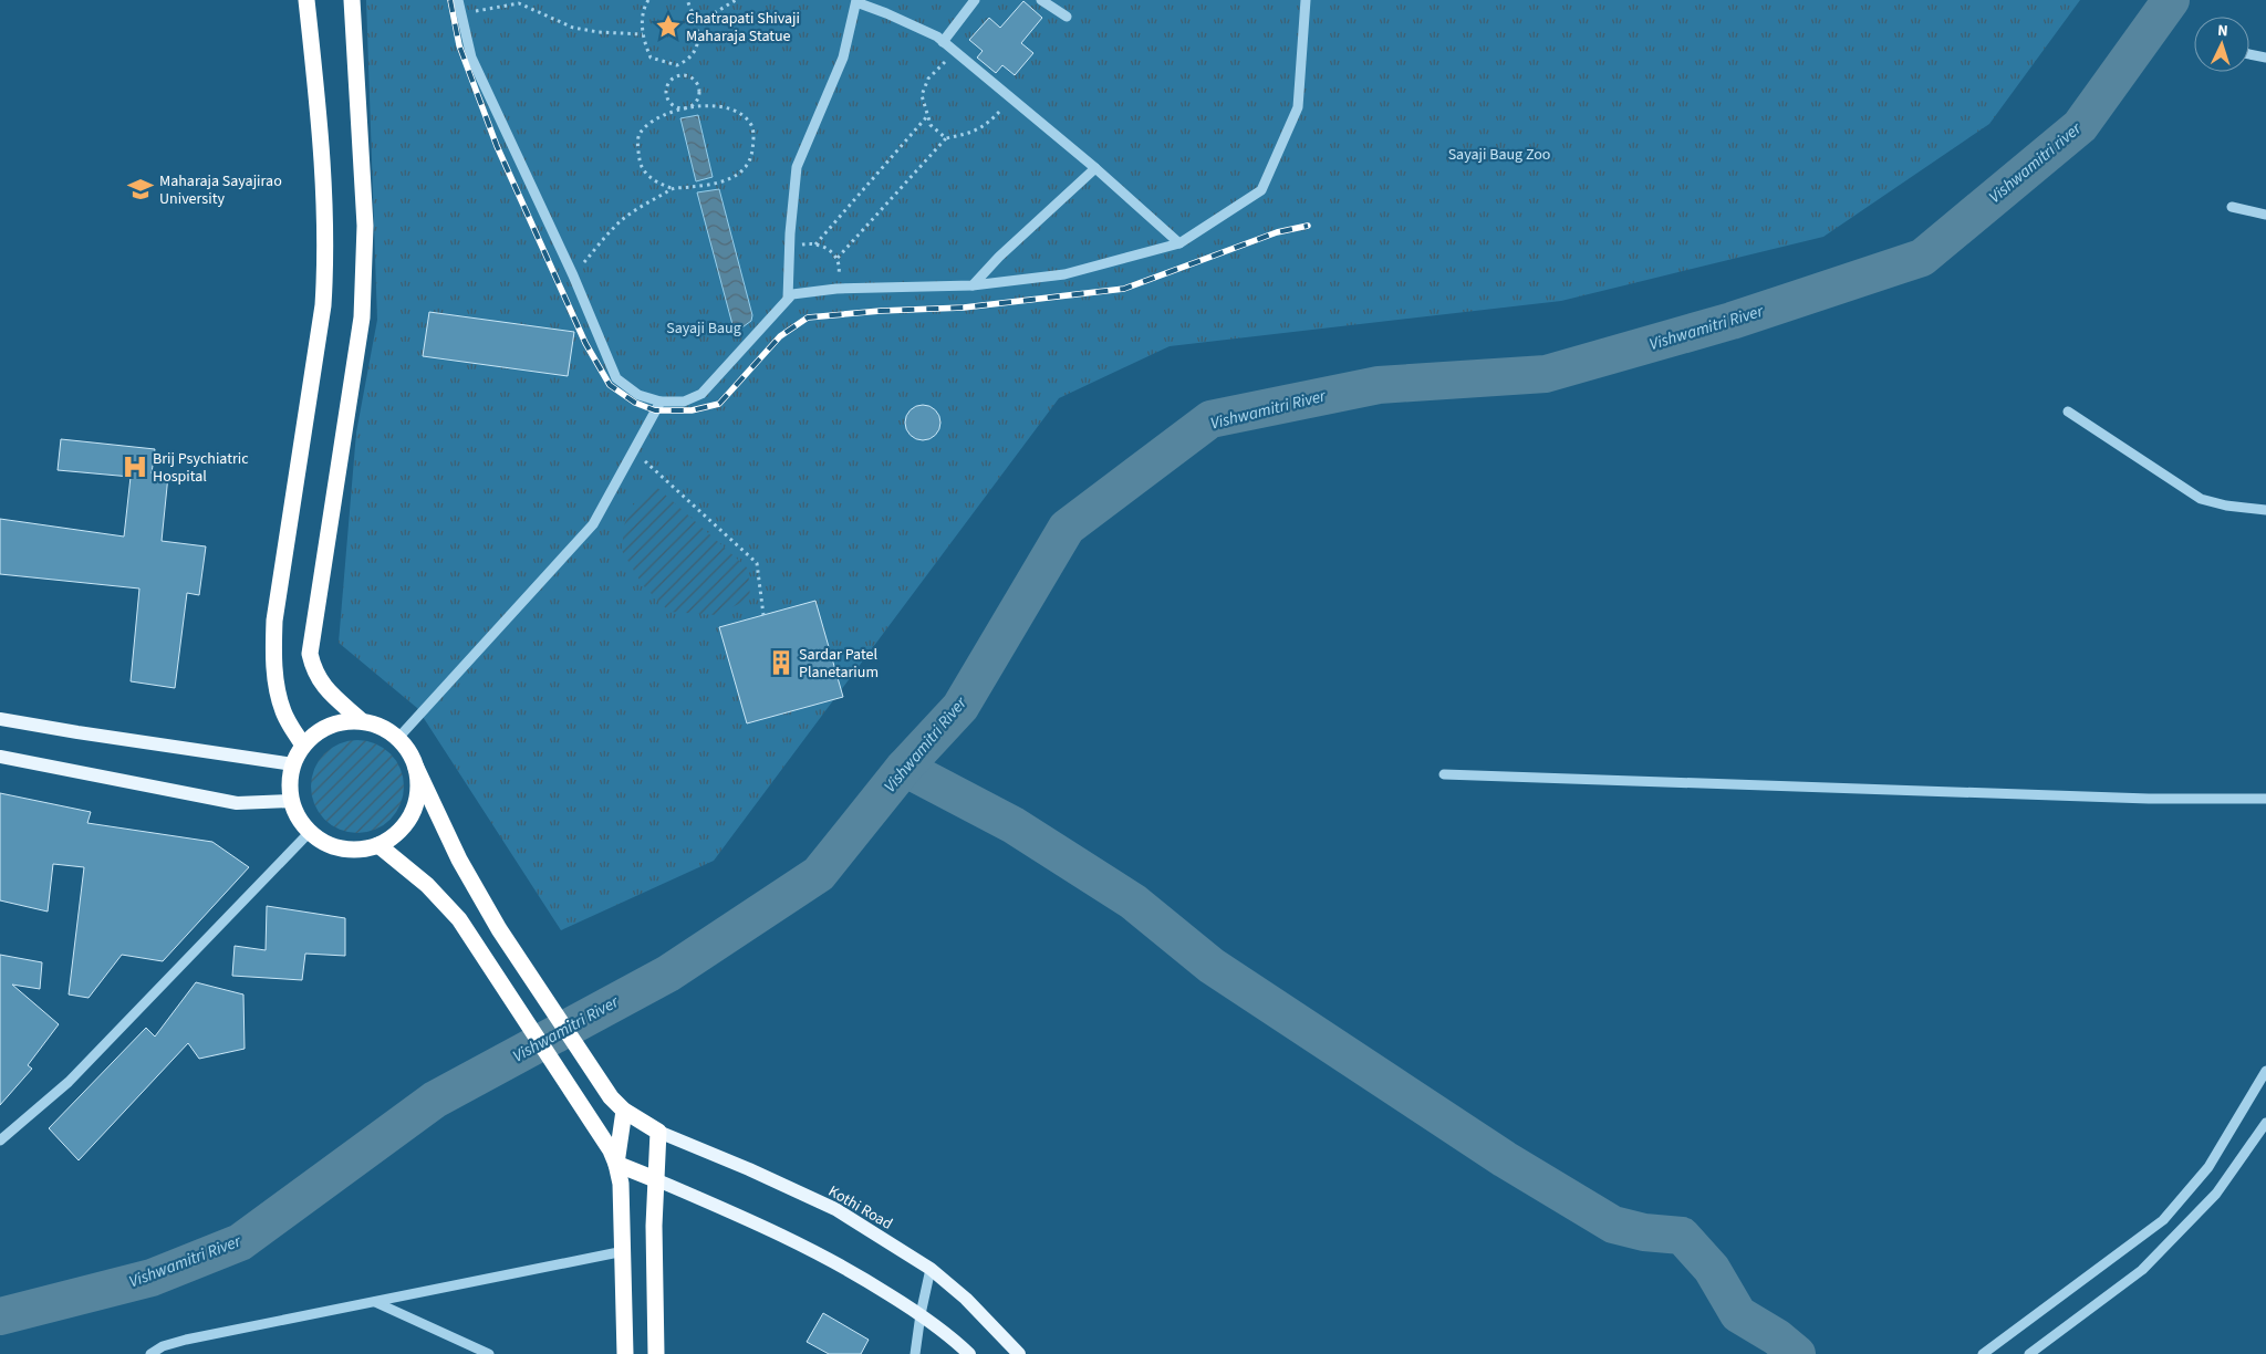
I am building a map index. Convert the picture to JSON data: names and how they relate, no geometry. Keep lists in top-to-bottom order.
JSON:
{
  "streets": {
    "main road": ["Kothi Road"]
  },
  "water": ["Vishwamitri river", "Vishwamitri River"],
  "parks": ["Sayaji Baug Zoo", "Sayaji Baug"],
  "places": {
    "place": ["Chatrapati Shivaji Maharaja Statue"],
    "school or university": ["Maharaja Sayajirao University"],
    "hospital": ["Brij Psychiatric Hospital"],
    "building": ["Sardar Patel Planetarium"]
  },
  "north": "top"
}
